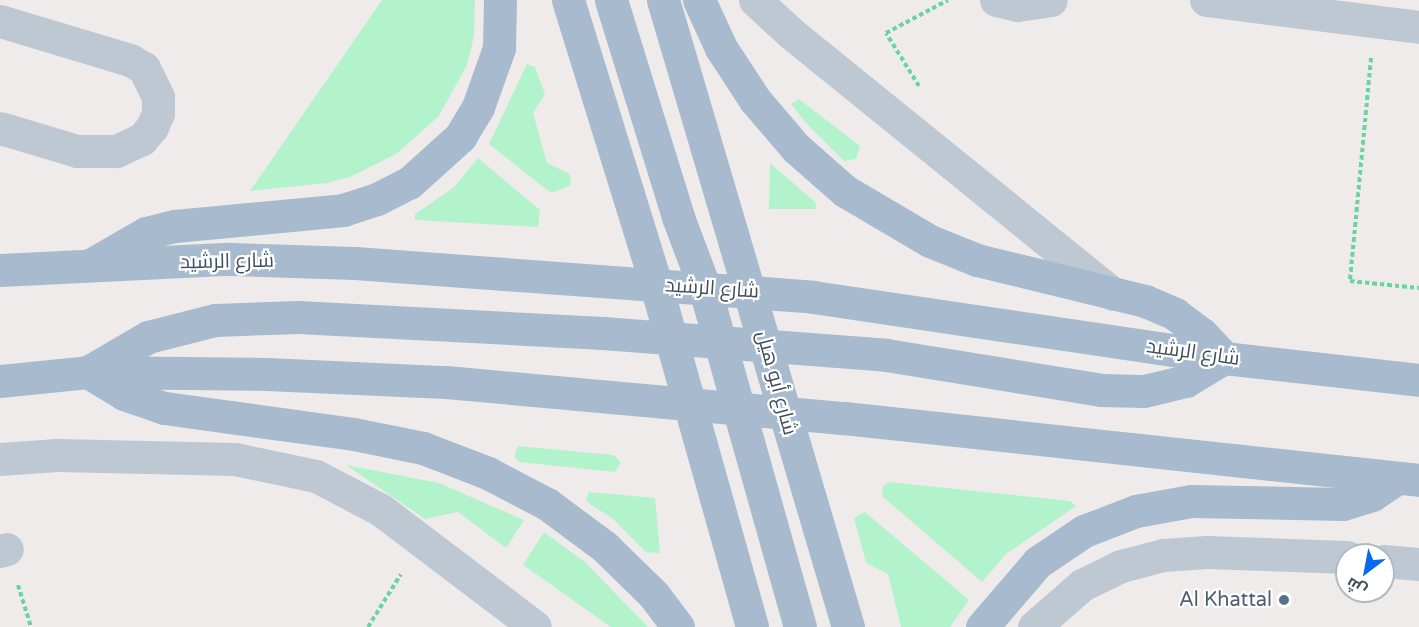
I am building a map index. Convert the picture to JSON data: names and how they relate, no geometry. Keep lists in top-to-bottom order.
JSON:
{
  "streets": {
    "main road": ["شارع الرشيد", "شارع أبو هيل"]
  },
  "crossings": [
    ["شارع الرشيد", "شارع أبو هيل"]
  ],
  "places": ["Al Khattal"],
  "north": "bottom left"
}
